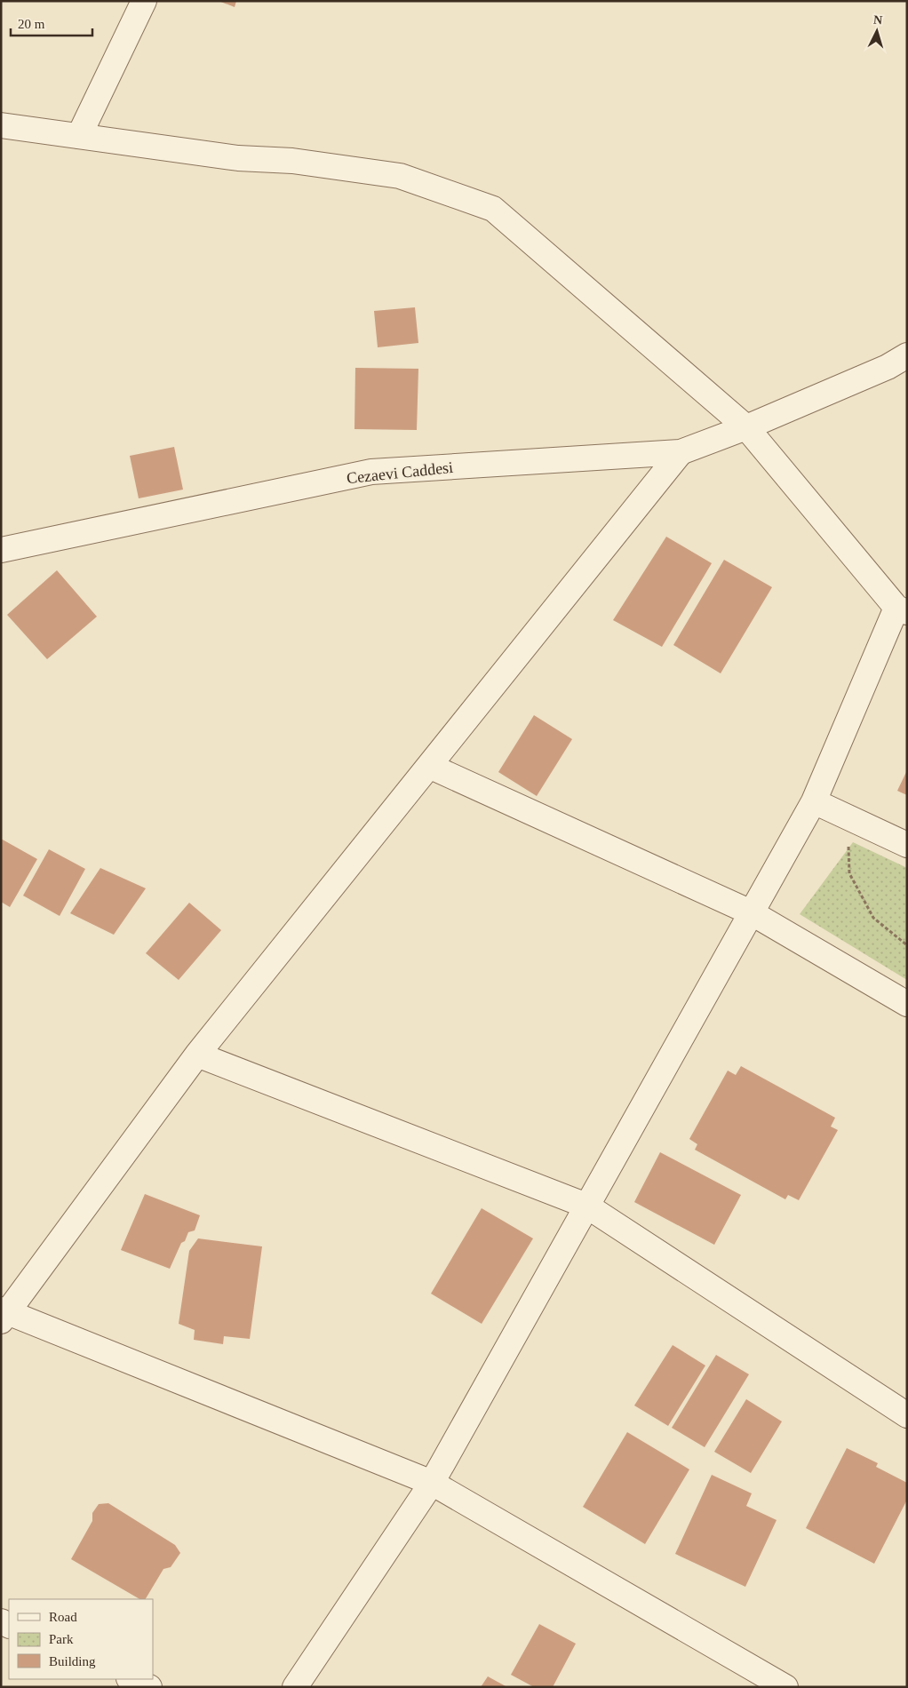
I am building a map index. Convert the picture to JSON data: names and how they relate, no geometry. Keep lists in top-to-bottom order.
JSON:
{
  "streets": {
    "street": ["Cezaevi Caddesi"]
  },
  "legend": ["Road", "Park", "Building"],
  "scale_bar": "20 m",
  "north": "top"
}
